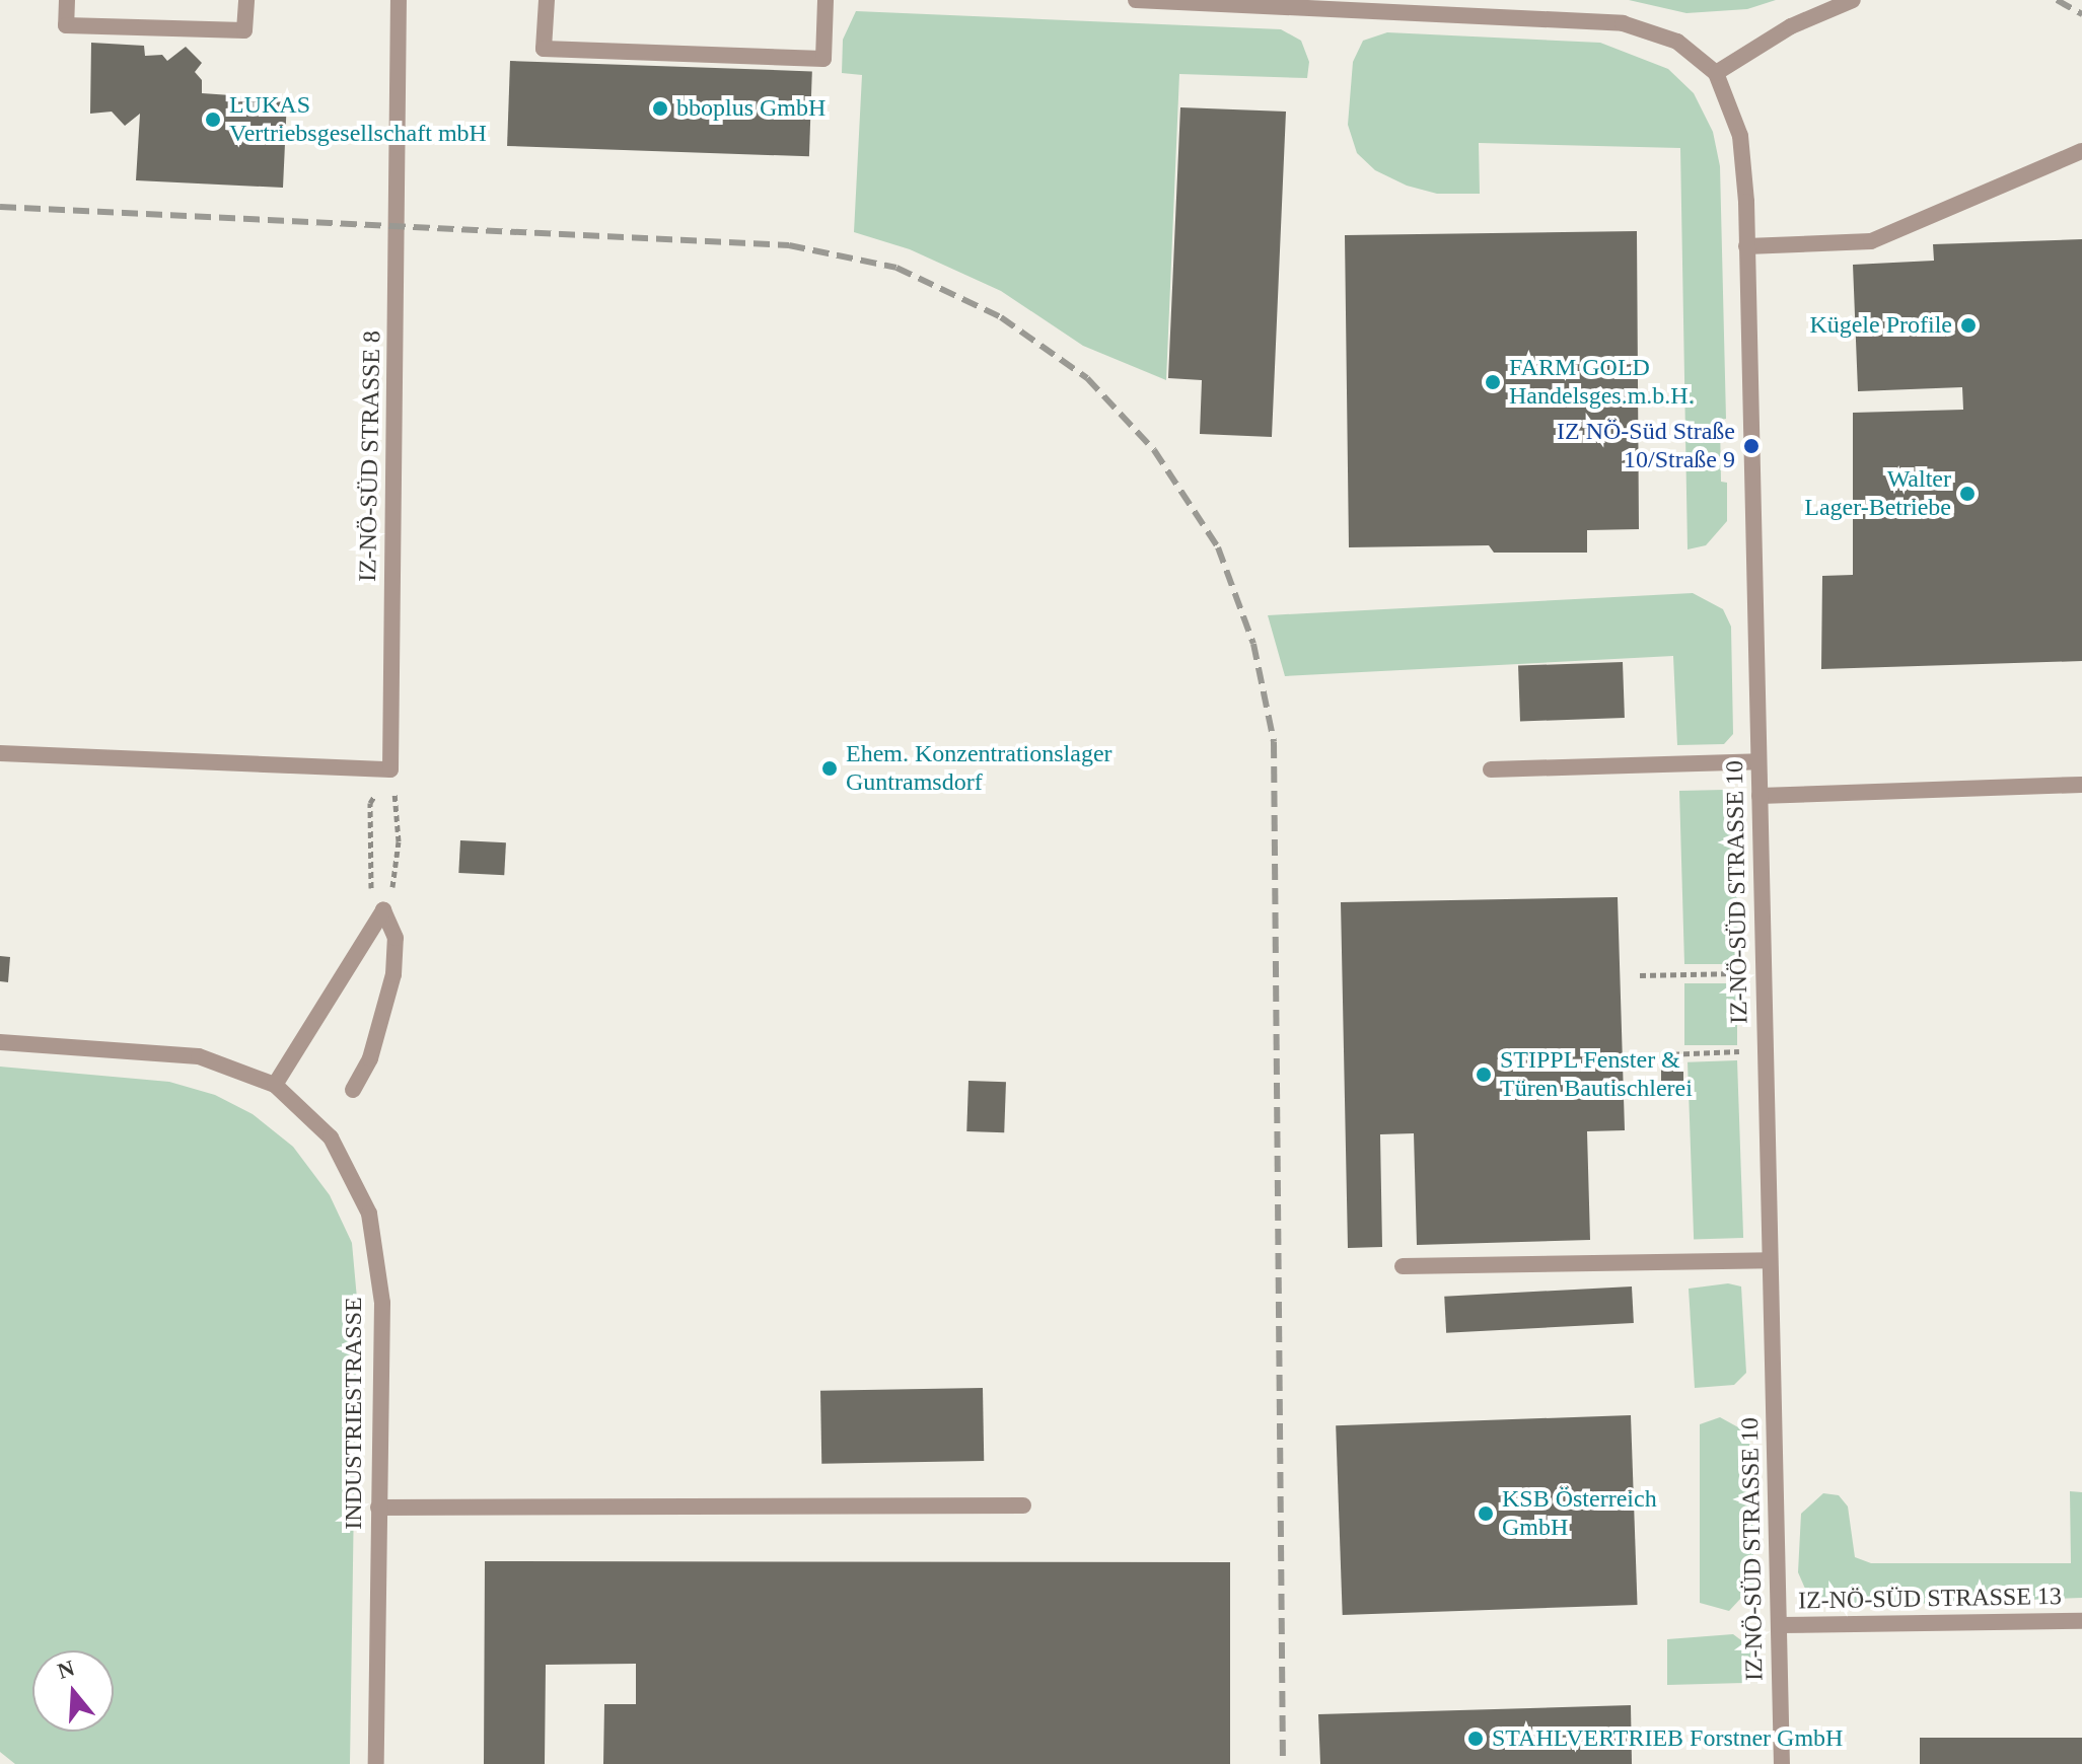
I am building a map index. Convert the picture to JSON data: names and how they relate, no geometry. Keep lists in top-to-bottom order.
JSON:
{
  "streets": {
    "street": [
      "IZ-NÖ-SÜD STRASSE 8",
      "IZ-NÖ-SÜD STRASSE 10",
      "INDUSTRIESTRASSE",
      "IZ-NÖ-SÜD STRASSE 13"
    ]
  },
  "crossings": [
    ["IZ-NÖ-SÜD STRASSE 10", "IZ-NÖ-SÜD STRASSE 13"]
  ],
  "places": [
    "bboplus GmbH",
    "LUKAS Vertriebsgesellschaft mbH",
    "Kügele Profile",
    "FARM GOLD Handelsges.m.b.H.",
    "IZ NÖ-Süd Straße 10/Straße 9",
    "Walter Lager-Betriebe",
    "Ehem. Konzentrationslager Guntramsdorf",
    "STIPPL Fenster & Türen Bautischlerei",
    "KSB Österreich GmbH",
    "STAHLVERTRIEB Forstner GmbH"
  ],
  "north": "top"
}
